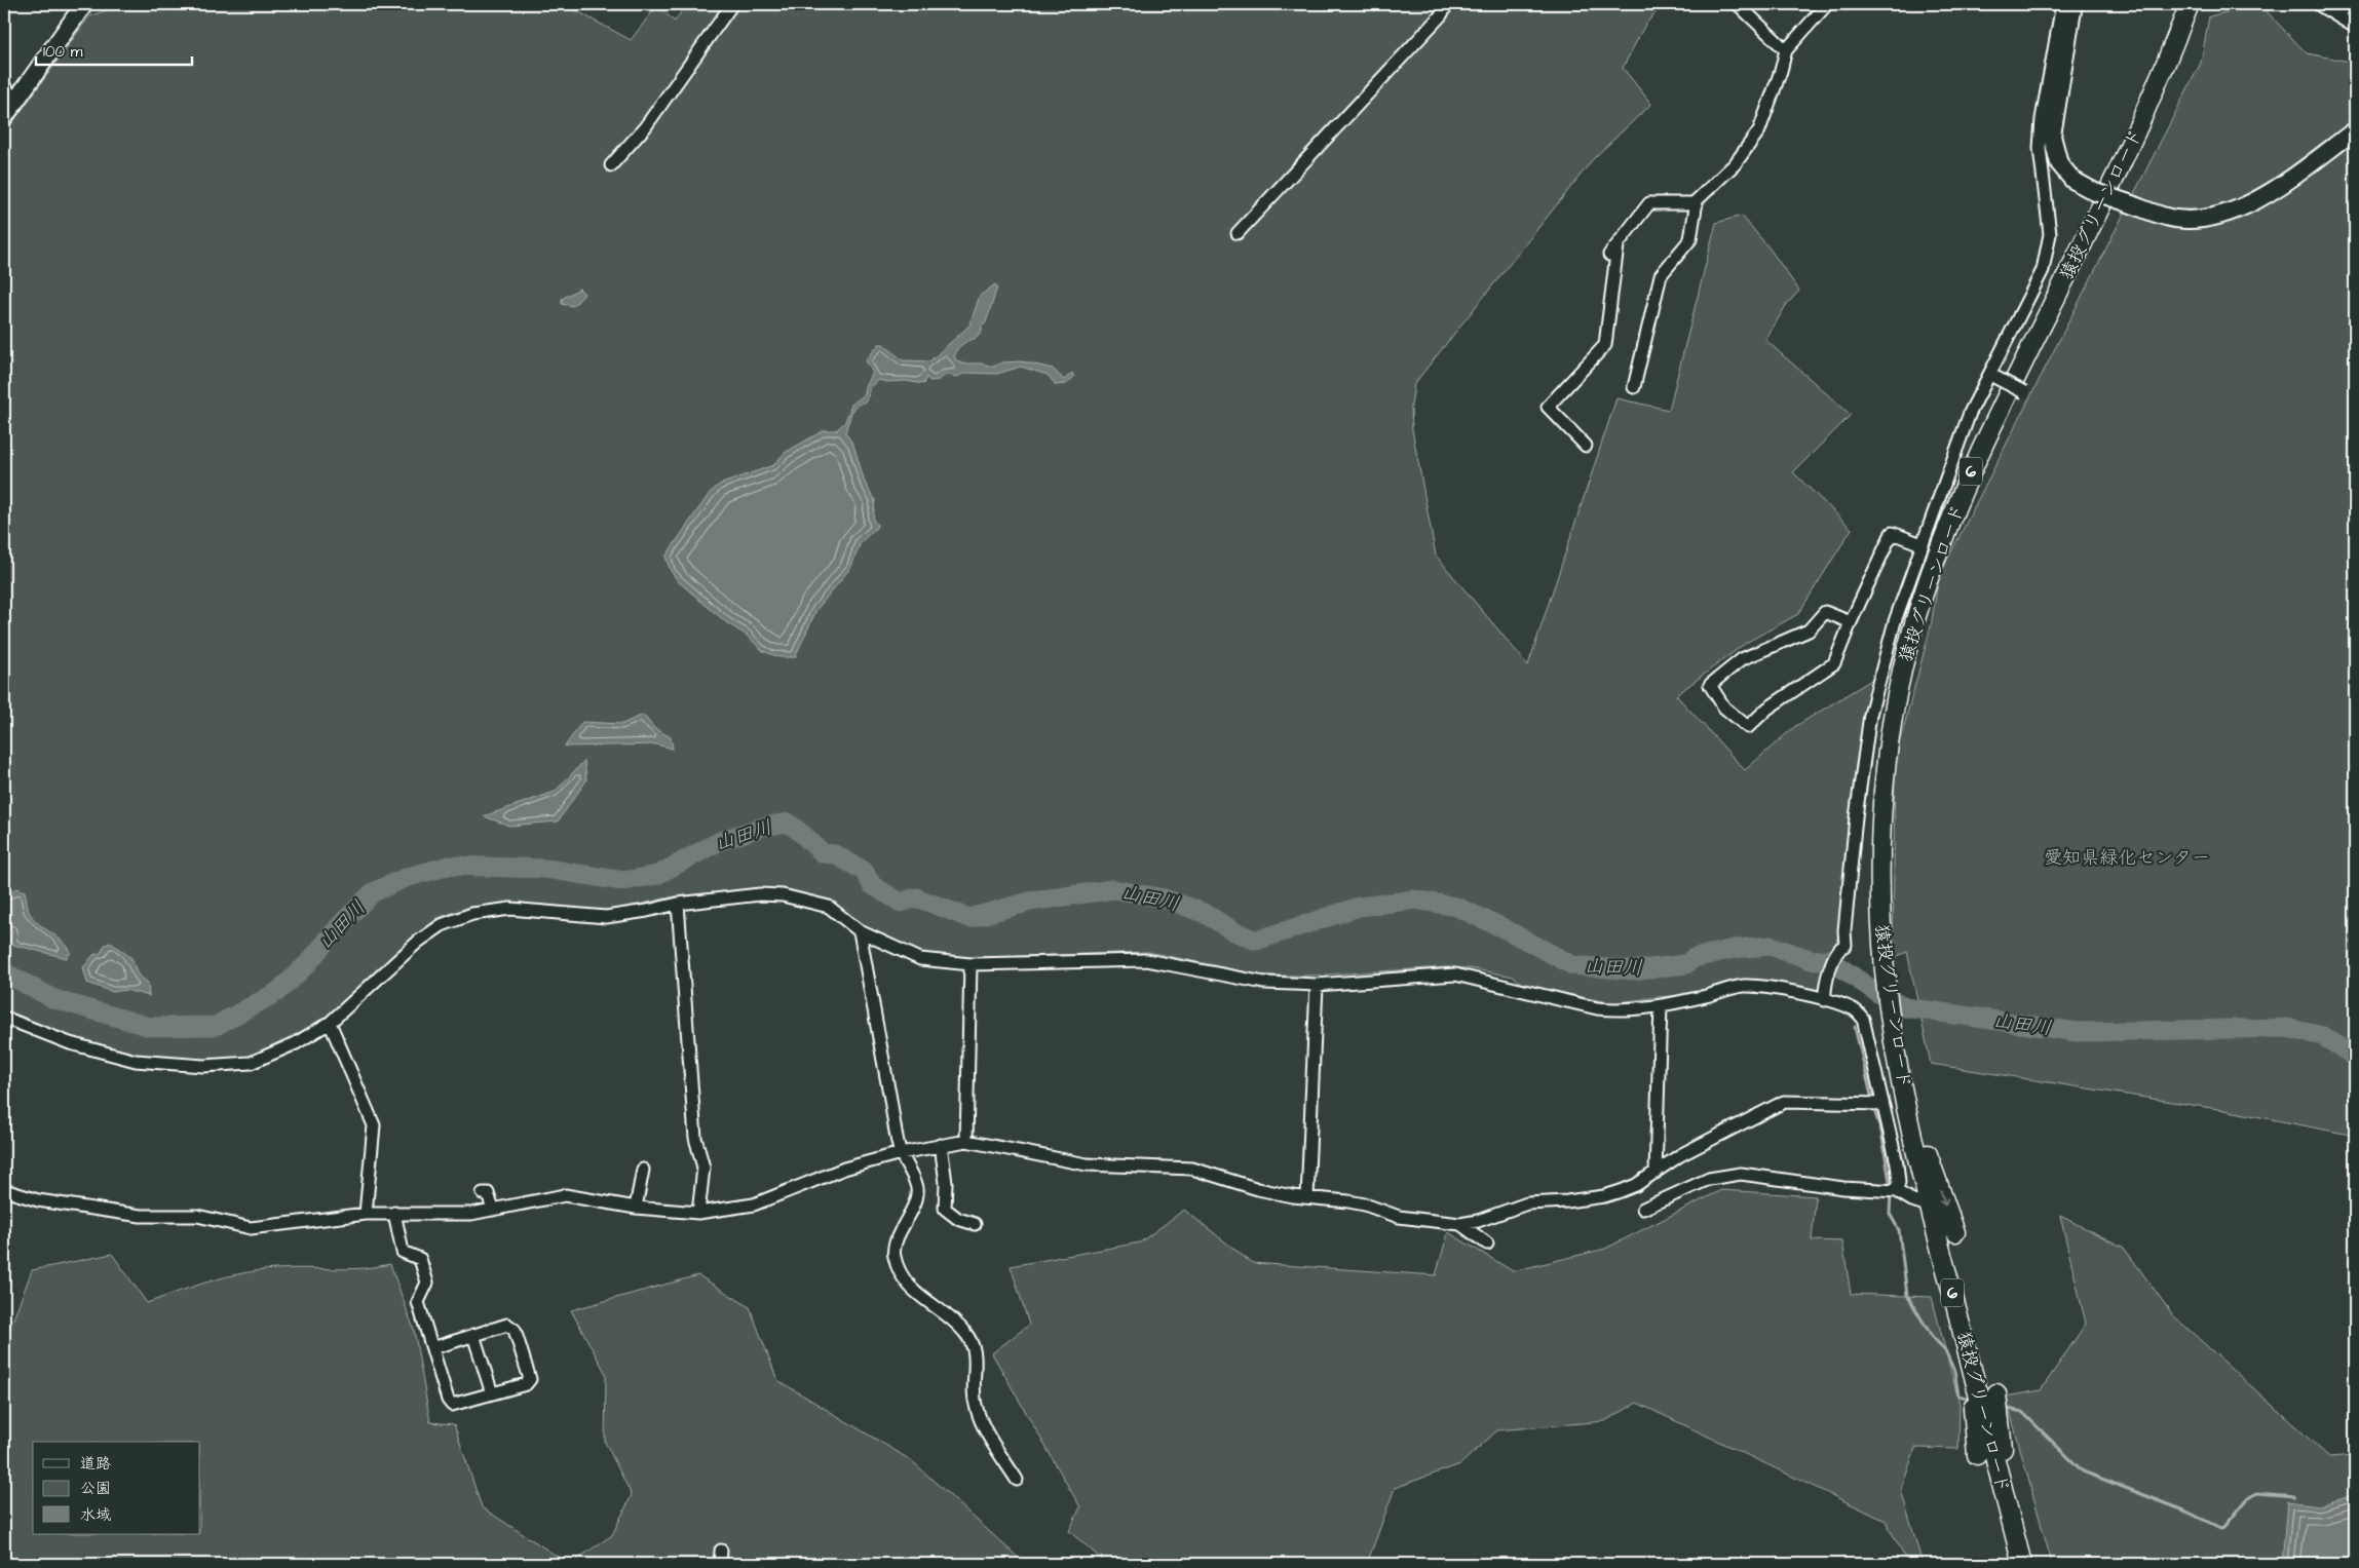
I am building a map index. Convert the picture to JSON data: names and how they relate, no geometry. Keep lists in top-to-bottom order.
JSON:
{
  "streets": {
    "main road": ["猿投グリーンロード", "6"]
  },
  "water": ["山田川"],
  "parks": ["愛知県緑化センター"],
  "legend": ["道路", "公園", "水域"],
  "scale_bar": "100 m"
}
